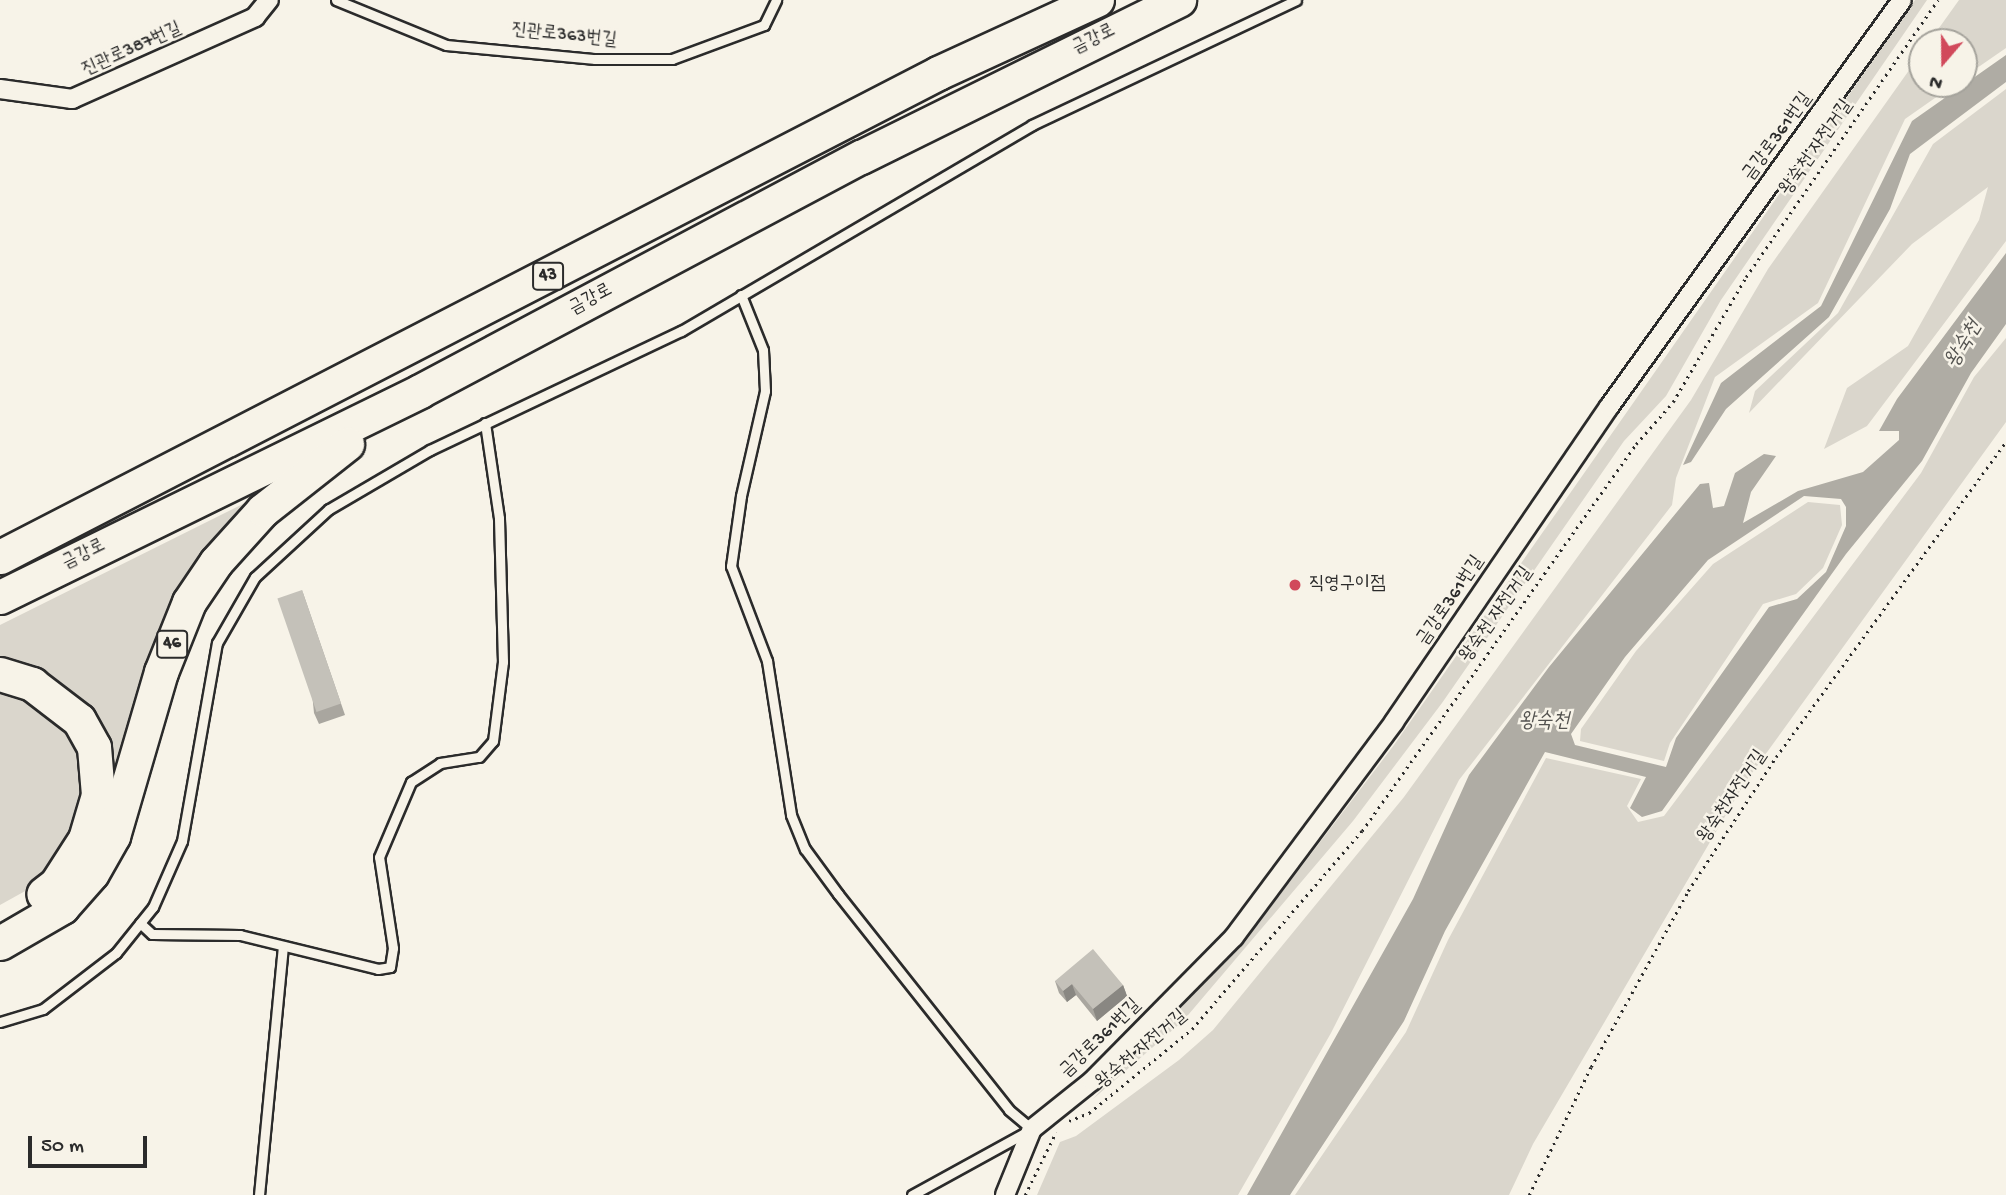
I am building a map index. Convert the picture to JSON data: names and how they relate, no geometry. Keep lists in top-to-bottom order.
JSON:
{
  "streets": {
    "highway": ["금강로", "43", "46"],
    "street": ["진관로387번길", "금강로361번길"],
    "lane": ["진관로363번길"],
    "path": ["왕숙천 자전거길", "왕숙천자전거길"]
  },
  "crossings": [
    ["금강로", "46"]
  ],
  "water": ["왕숙천"],
  "places": ["직영구이점"],
  "scale_bar": "50 m",
  "north": "bottom"
}
